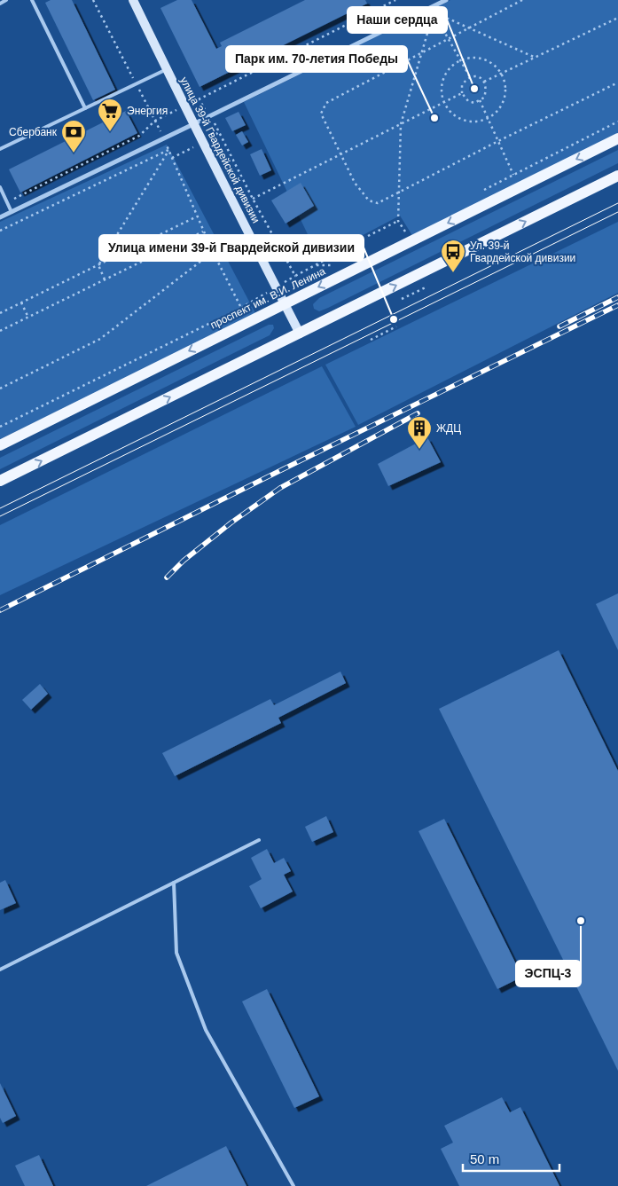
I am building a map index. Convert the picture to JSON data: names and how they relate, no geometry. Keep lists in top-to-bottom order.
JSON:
{
  "streets": {
    "main road": ["улица 39-й Гвардейской дивизии", "проспект им. В.И. Ленина"]
  },
  "crossings": [
    ["улица 39-й Гвардейской дивизии", "проспект им. В.И. Ленина"]
  ],
  "places": {
    "other": [
      "Наши сердца",
      "Парк им. 70-летия Победы",
      "Улица имени 39-й Гвардейской дивизии",
      "ЭСПЦ-3"
    ],
    "supermarket": ["Энергия"],
    "bank": ["Сбербанк"],
    "bus stop": ["Ул. 39-й Гвардейской дивизии"],
    "building": ["ЖДЦ"]
  },
  "scale_bar": "50 m"
}
